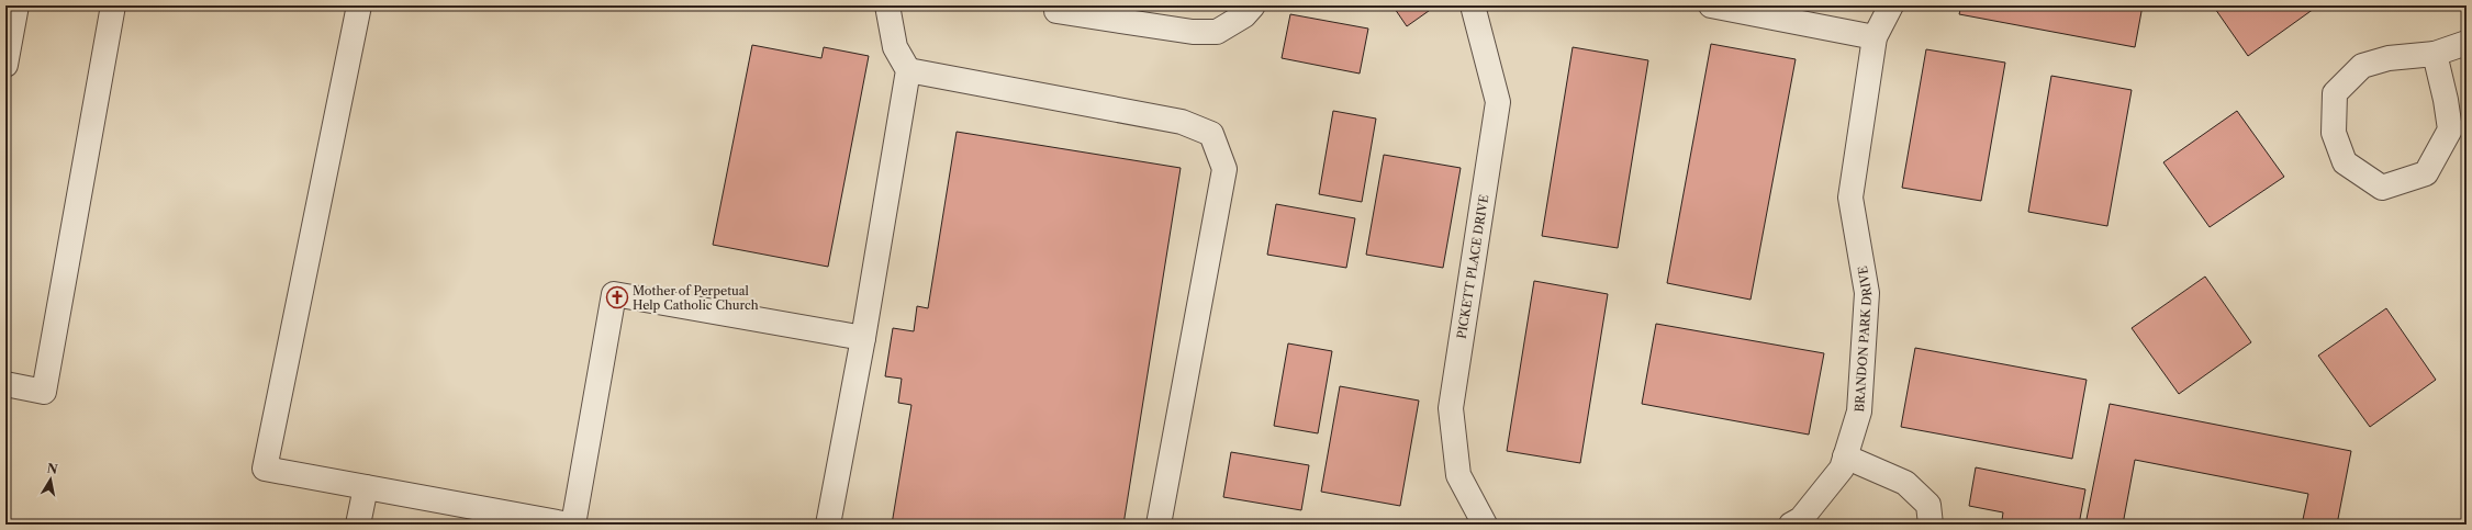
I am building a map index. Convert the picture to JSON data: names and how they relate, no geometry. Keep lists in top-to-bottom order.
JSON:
{
  "streets": {
    "lane": ["PICKETT PLACE DRIVE", "BRANDON PARK DRIVE"]
  },
  "places": {
    "church": ["Mother of Perpetual Help Catholic Church"]
  },
  "north": "top"
}
